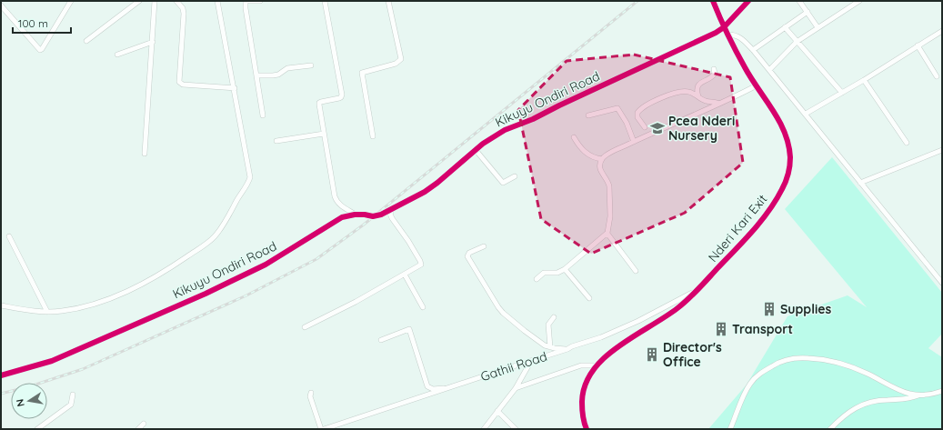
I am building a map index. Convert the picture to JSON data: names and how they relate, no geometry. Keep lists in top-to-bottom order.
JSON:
{
  "streets": {
    "street": ["Kikuyu Ondiri Road", "Nderi Kari Exit", "Gathii Road"]
  },
  "crossings": [
    ["Kikuyu Ondiri Road", "Nderi Kari Exit"],
    ["Nderi Kari Exit", "Gathii Road"]
  ],
  "places": {
    "school or university": ["Pcea Nderi Nursery"],
    "building": ["Supplies", "Transport", "Director's Office"]
  },
  "scale_bar": "100 m",
  "north": "left"
}
